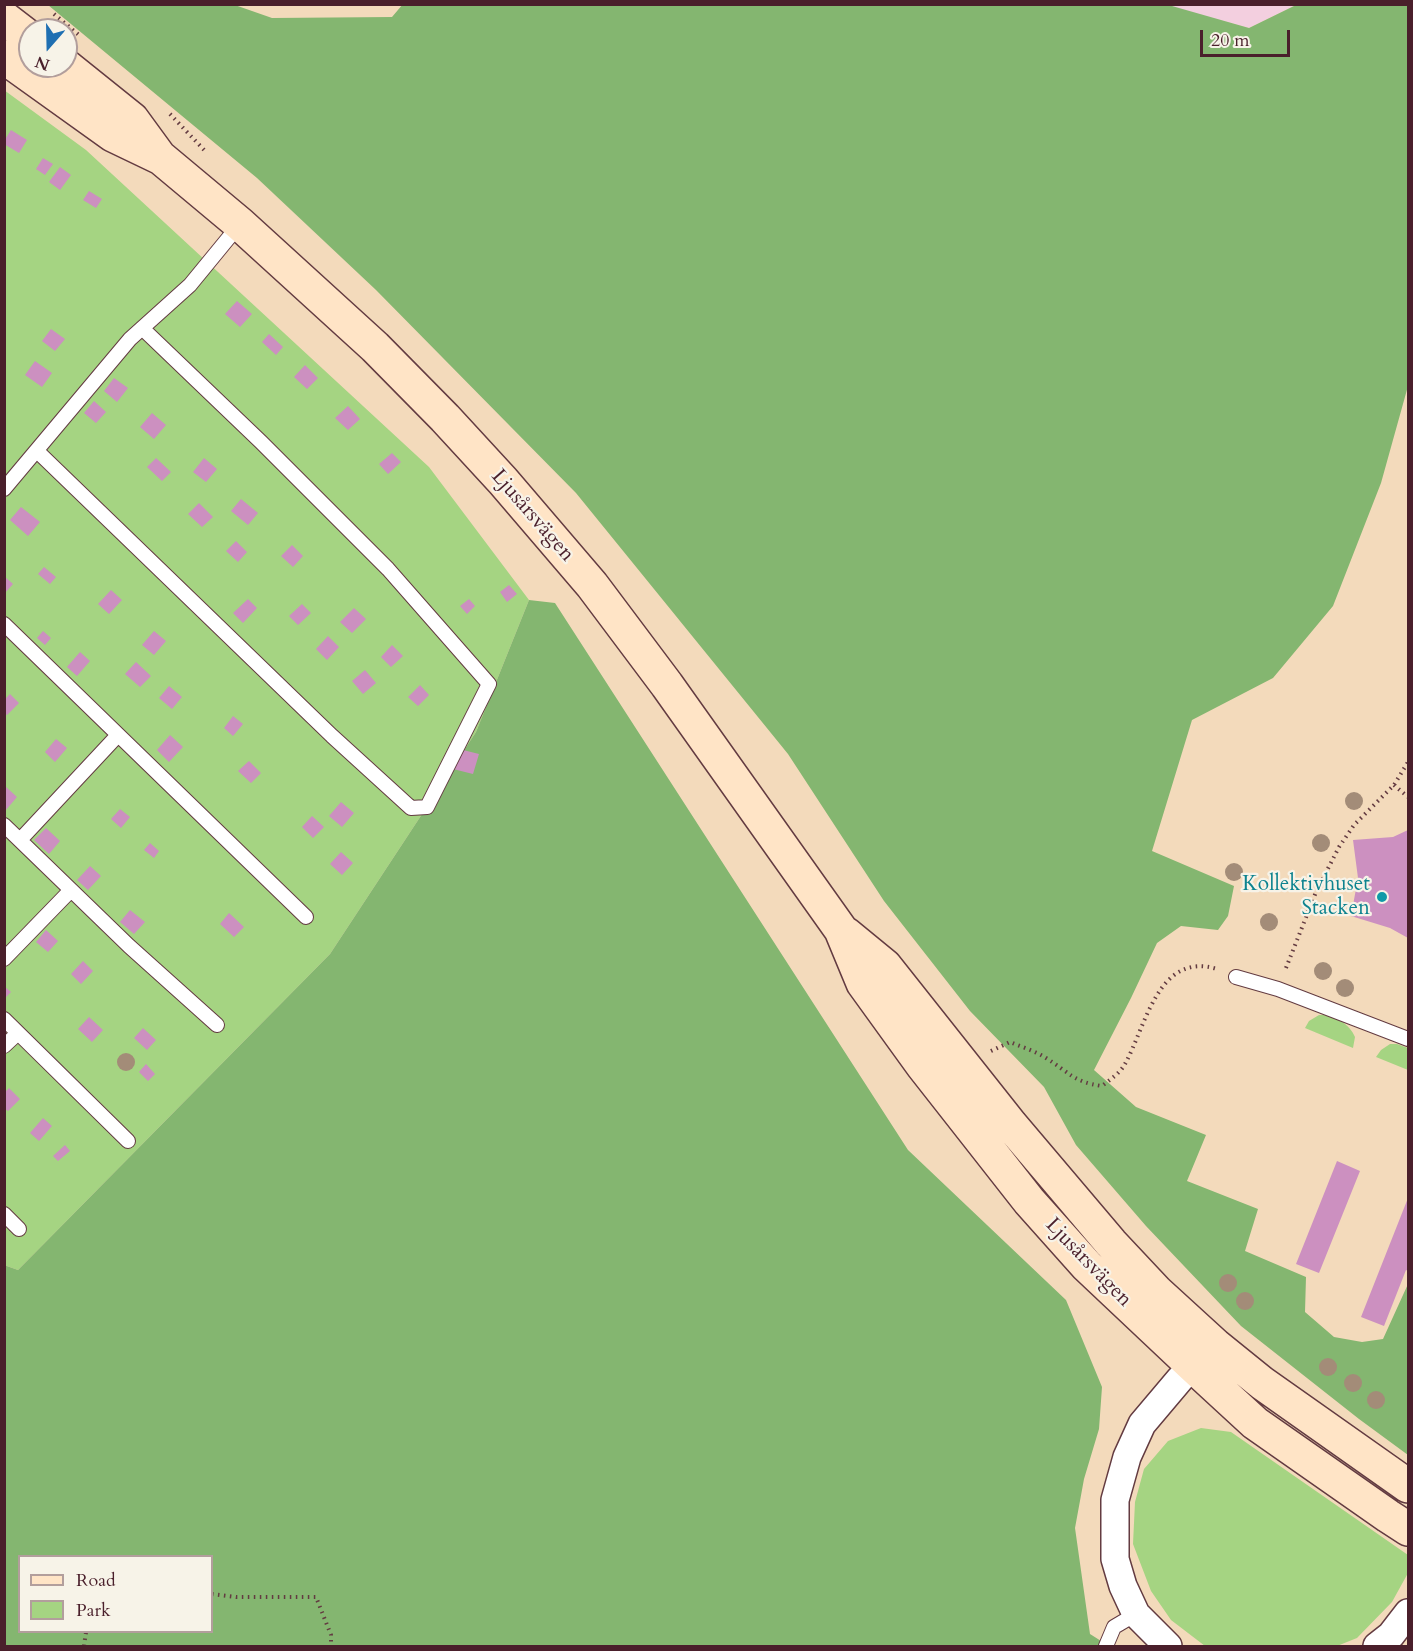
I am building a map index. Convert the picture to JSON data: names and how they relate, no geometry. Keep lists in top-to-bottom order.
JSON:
{
  "streets": {
    "main road": ["Ljusårsvägen"]
  },
  "places": ["Kollektivhuset Stacken"],
  "legend": ["Road", "Park"],
  "scale_bar": "20 m",
  "north": "bottom"
}
